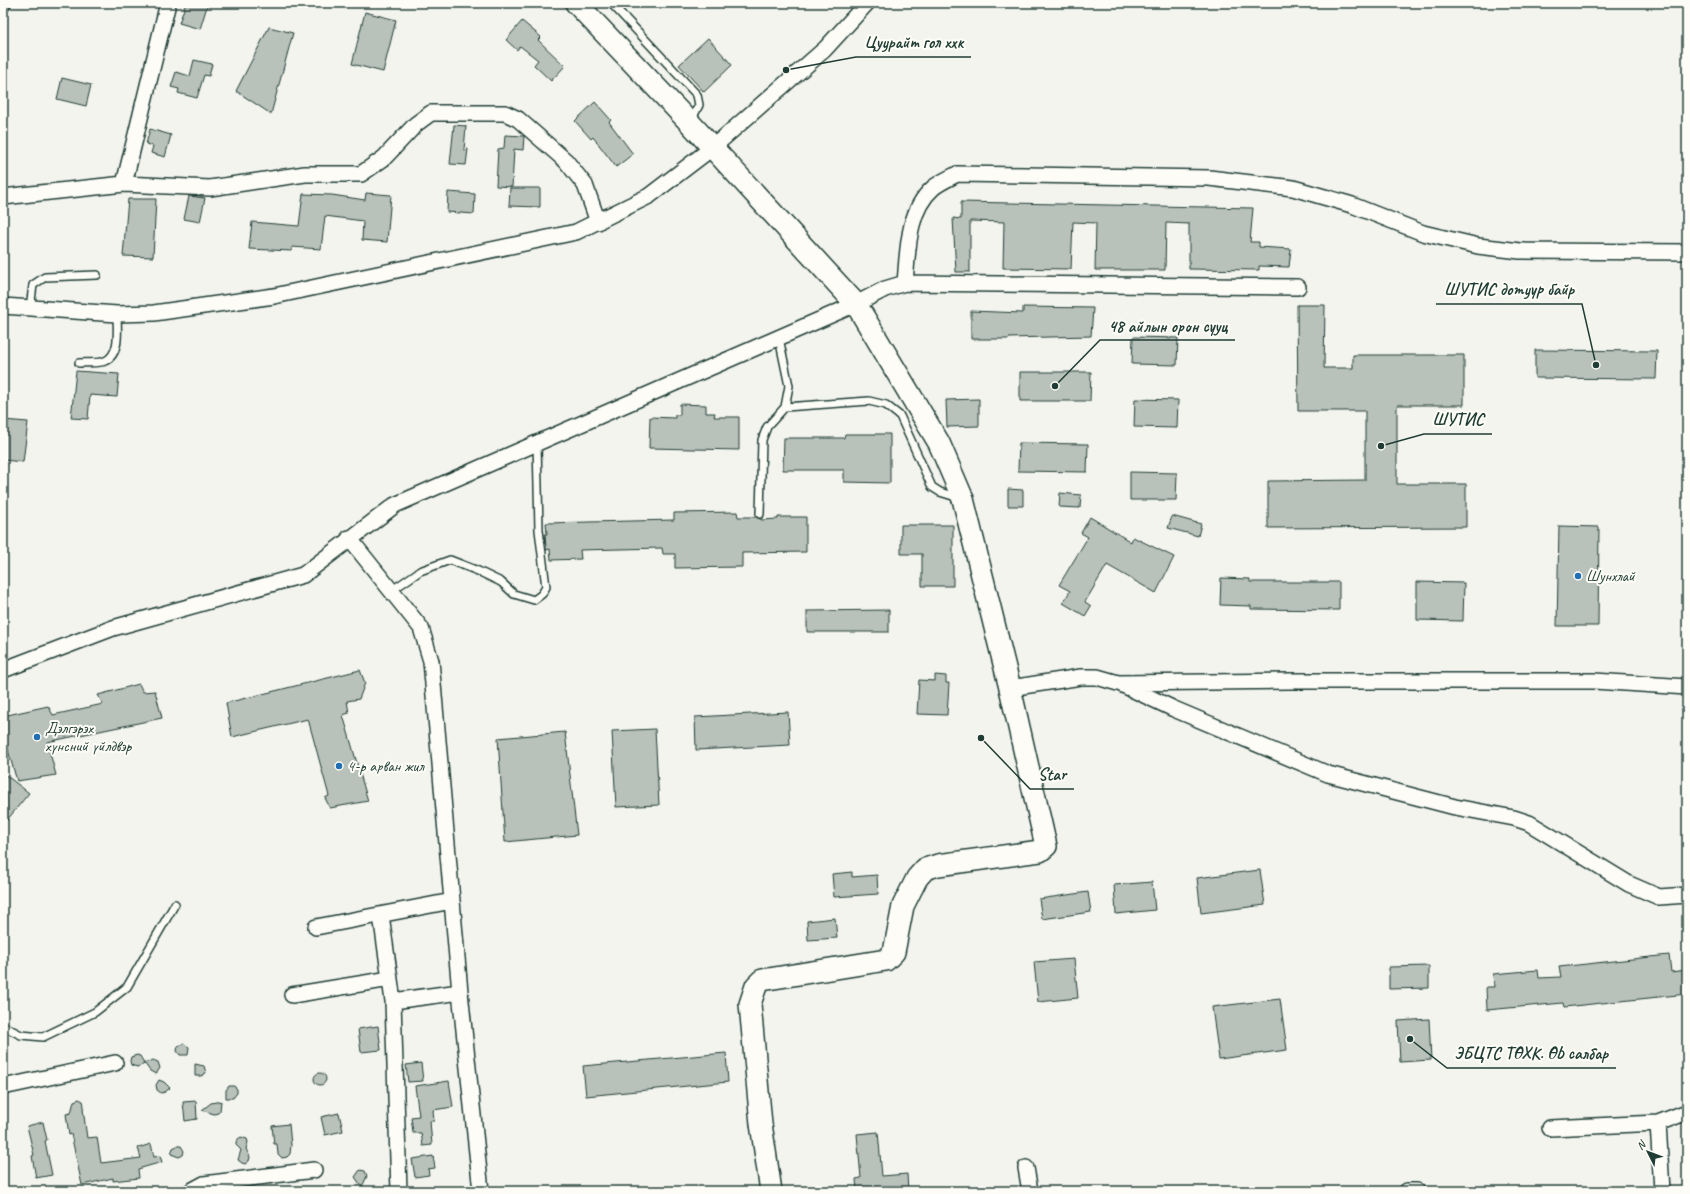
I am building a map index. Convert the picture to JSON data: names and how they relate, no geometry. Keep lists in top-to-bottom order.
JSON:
{
  "places": [
    "Цуурайт гол ххк",
    "ШУТИС дотуур байр",
    "48 айлын орон сууц",
    "ШУТИС",
    "Шунхлай",
    "Дэлгэрэх хүнсний үйлдвэр",
    "Star",
    "4-р арван жил",
    "ЭБЦТС ТӨХК. ӨЬ салбар"
  ],
  "north": "top left"
}
